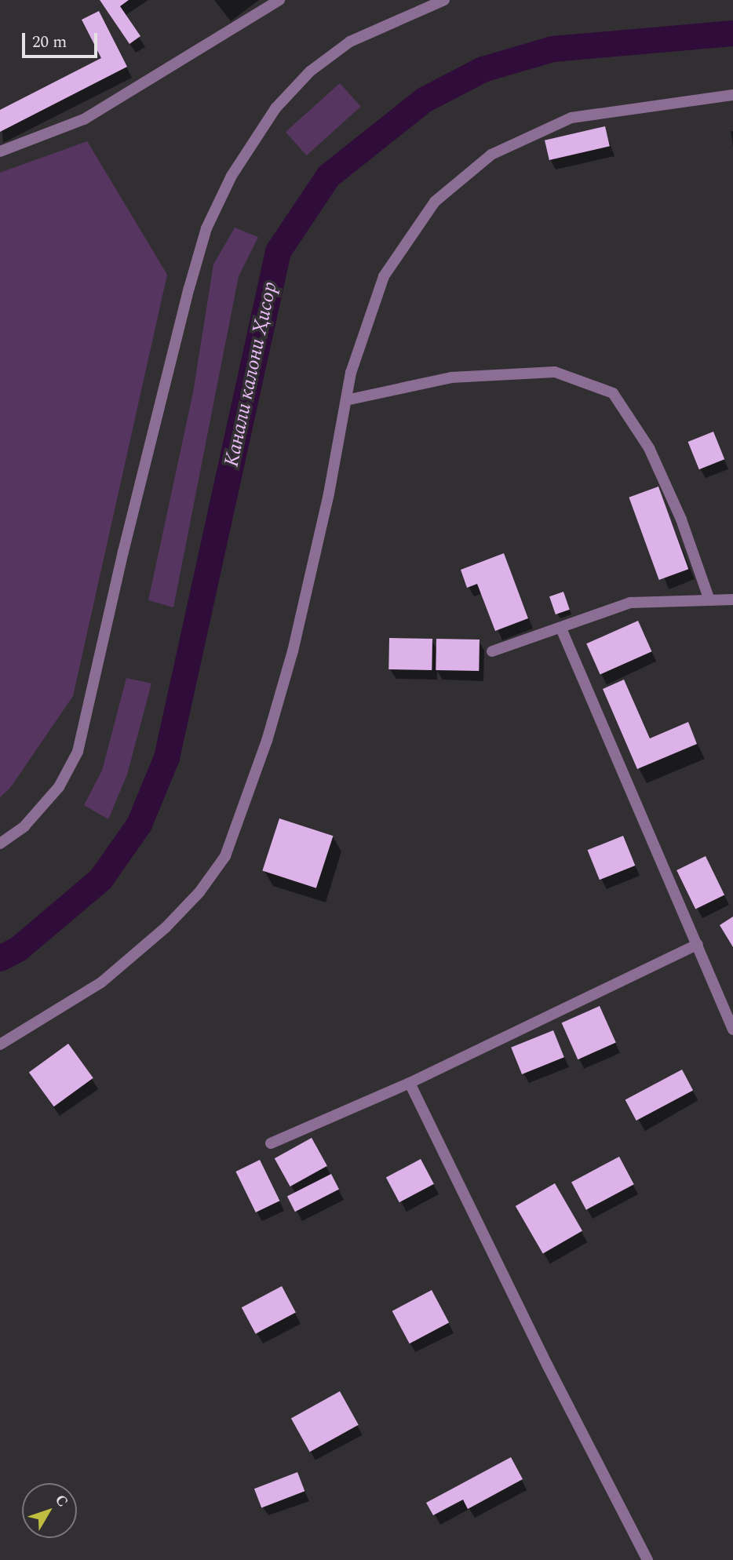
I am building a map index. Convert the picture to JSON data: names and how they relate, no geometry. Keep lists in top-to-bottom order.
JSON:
{
  "water": ["Канали калони Ҳисор"],
  "scale_bar": "20 m",
  "north": "top right"
}
